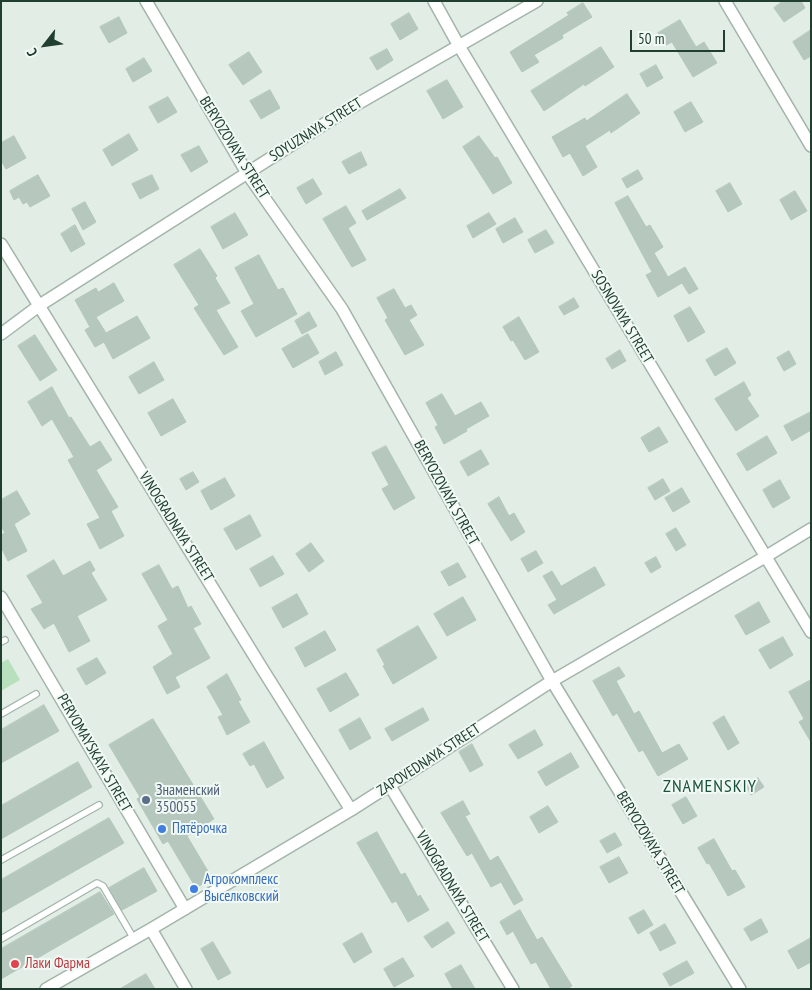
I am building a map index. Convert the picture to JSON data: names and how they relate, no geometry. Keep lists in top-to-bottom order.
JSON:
{
  "streets": {
    "street": [
      "SOYUZNAYA STREET",
      "BERYOZOVAYA STREET",
      "SOSNOVAYA STREET",
      "VINOGRADNAYA STREET",
      "PERVOMAYSKAYA STREET",
      "ZAPOVEDNAYA STREET"
    ]
  },
  "crossings": [
    ["SOYUZNAYA STREET", "BERYOZOVAYA STREET"],
    ["SOYUZNAYA STREET", "SOSNOVAYA STREET"],
    ["SOYUZNAYA STREET", "VINOGRADNAYA STREET"],
    ["BERYOZOVAYA STREET", "ZAPOVEDNAYA STREET"],
    ["SOSNOVAYA STREET", "ZAPOVEDNAYA STREET"],
    ["VINOGRADNAYA STREET", "ZAPOVEDNAYA STREET"],
    ["PERVOMAYSKAYA STREET", "ZAPOVEDNAYA STREET"]
  ],
  "districts": ["ZNAMENSKIY"],
  "places": [
    "Знаменский 350055",
    "Пятёрочка",
    "Агрокомплекс Выселковский",
    "Лаки Фарма"
  ],
  "scale_bar": "50 m",
  "north": "bottom left"
}
